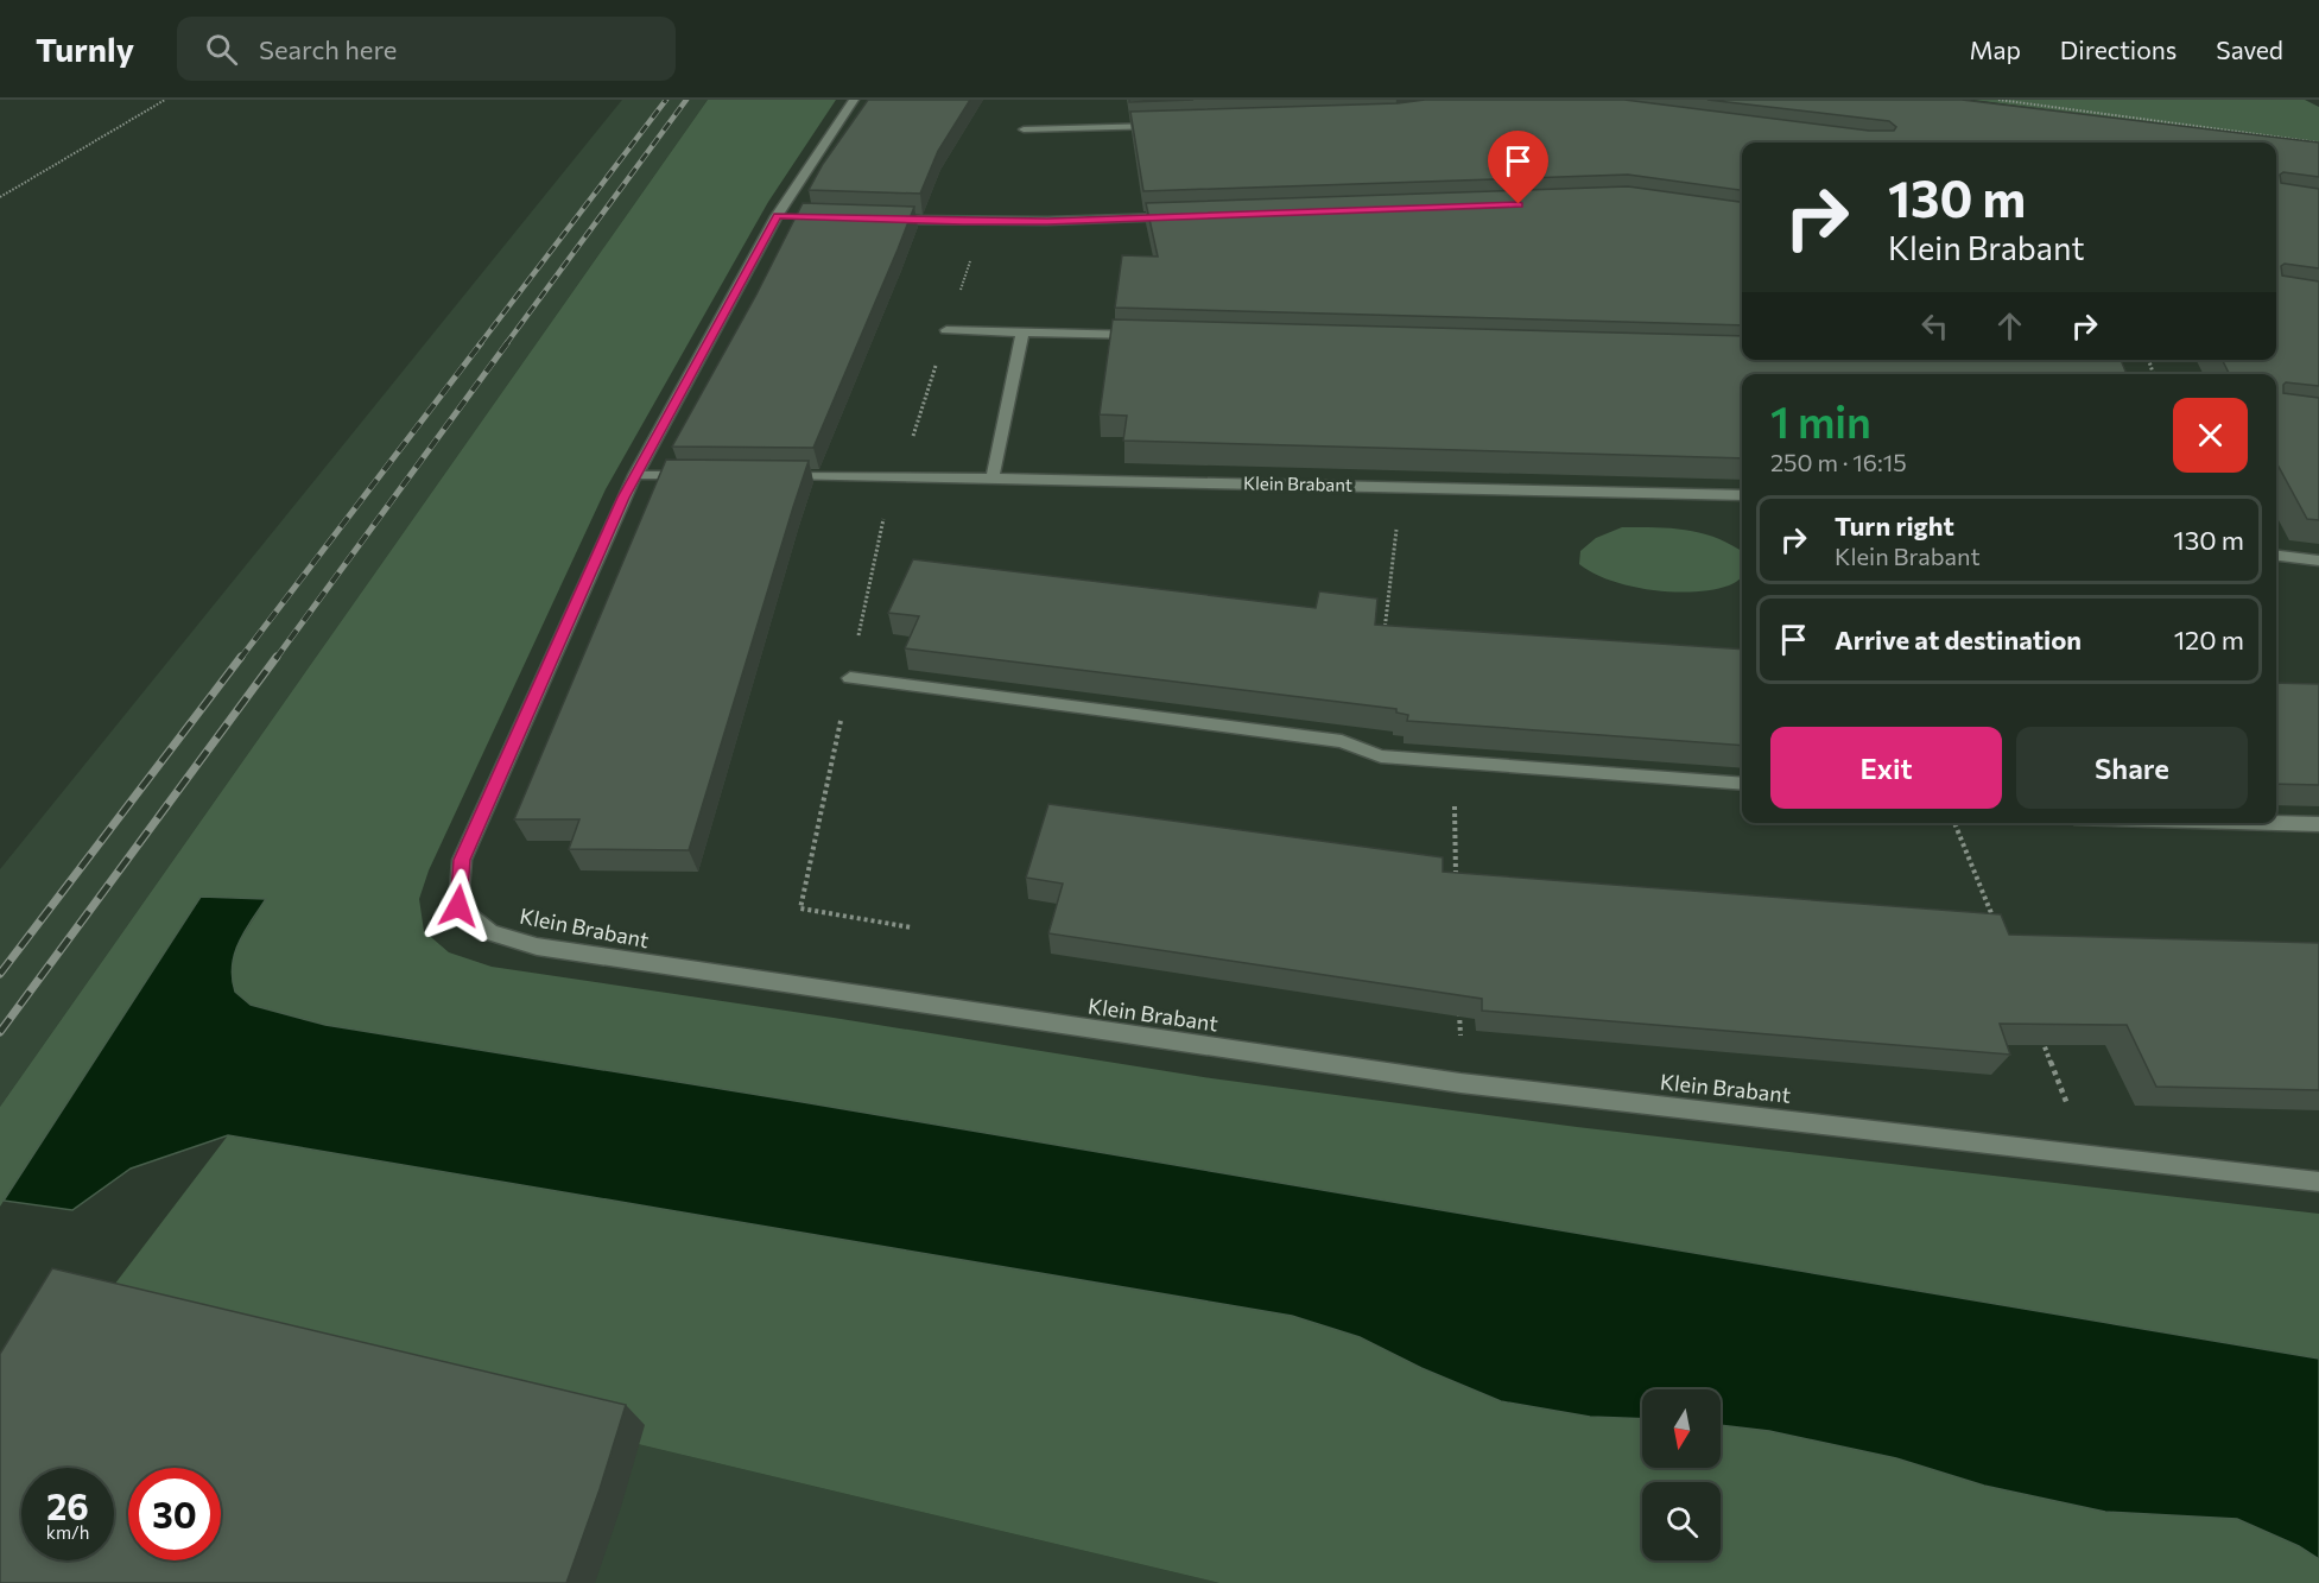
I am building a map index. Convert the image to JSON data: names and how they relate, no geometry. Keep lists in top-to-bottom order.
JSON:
{
  "streets": {
    "street": ["Klein Brabant"]
  },
  "north": "bottom",
  "page": {
    "header": "Turnly",
    "search": "Search here",
    "nav": ["Map", "Directions", "Saved"],
    "turn": ["130 m", "Klein Brabant"],
    "heading": ["1 min", "250 m · 16:15"],
    "list": [
      {
        "name": "Turn right",
        "note": "Klein Brabant",
        "value": "130 m"
      },
      {
        "name": "Arrive at destination",
        "value": "120 m"
      }
    ],
    "buttons": ["Exit", "Share"],
    "speed": "26 km/h",
    "limit": "30"
  }
}
